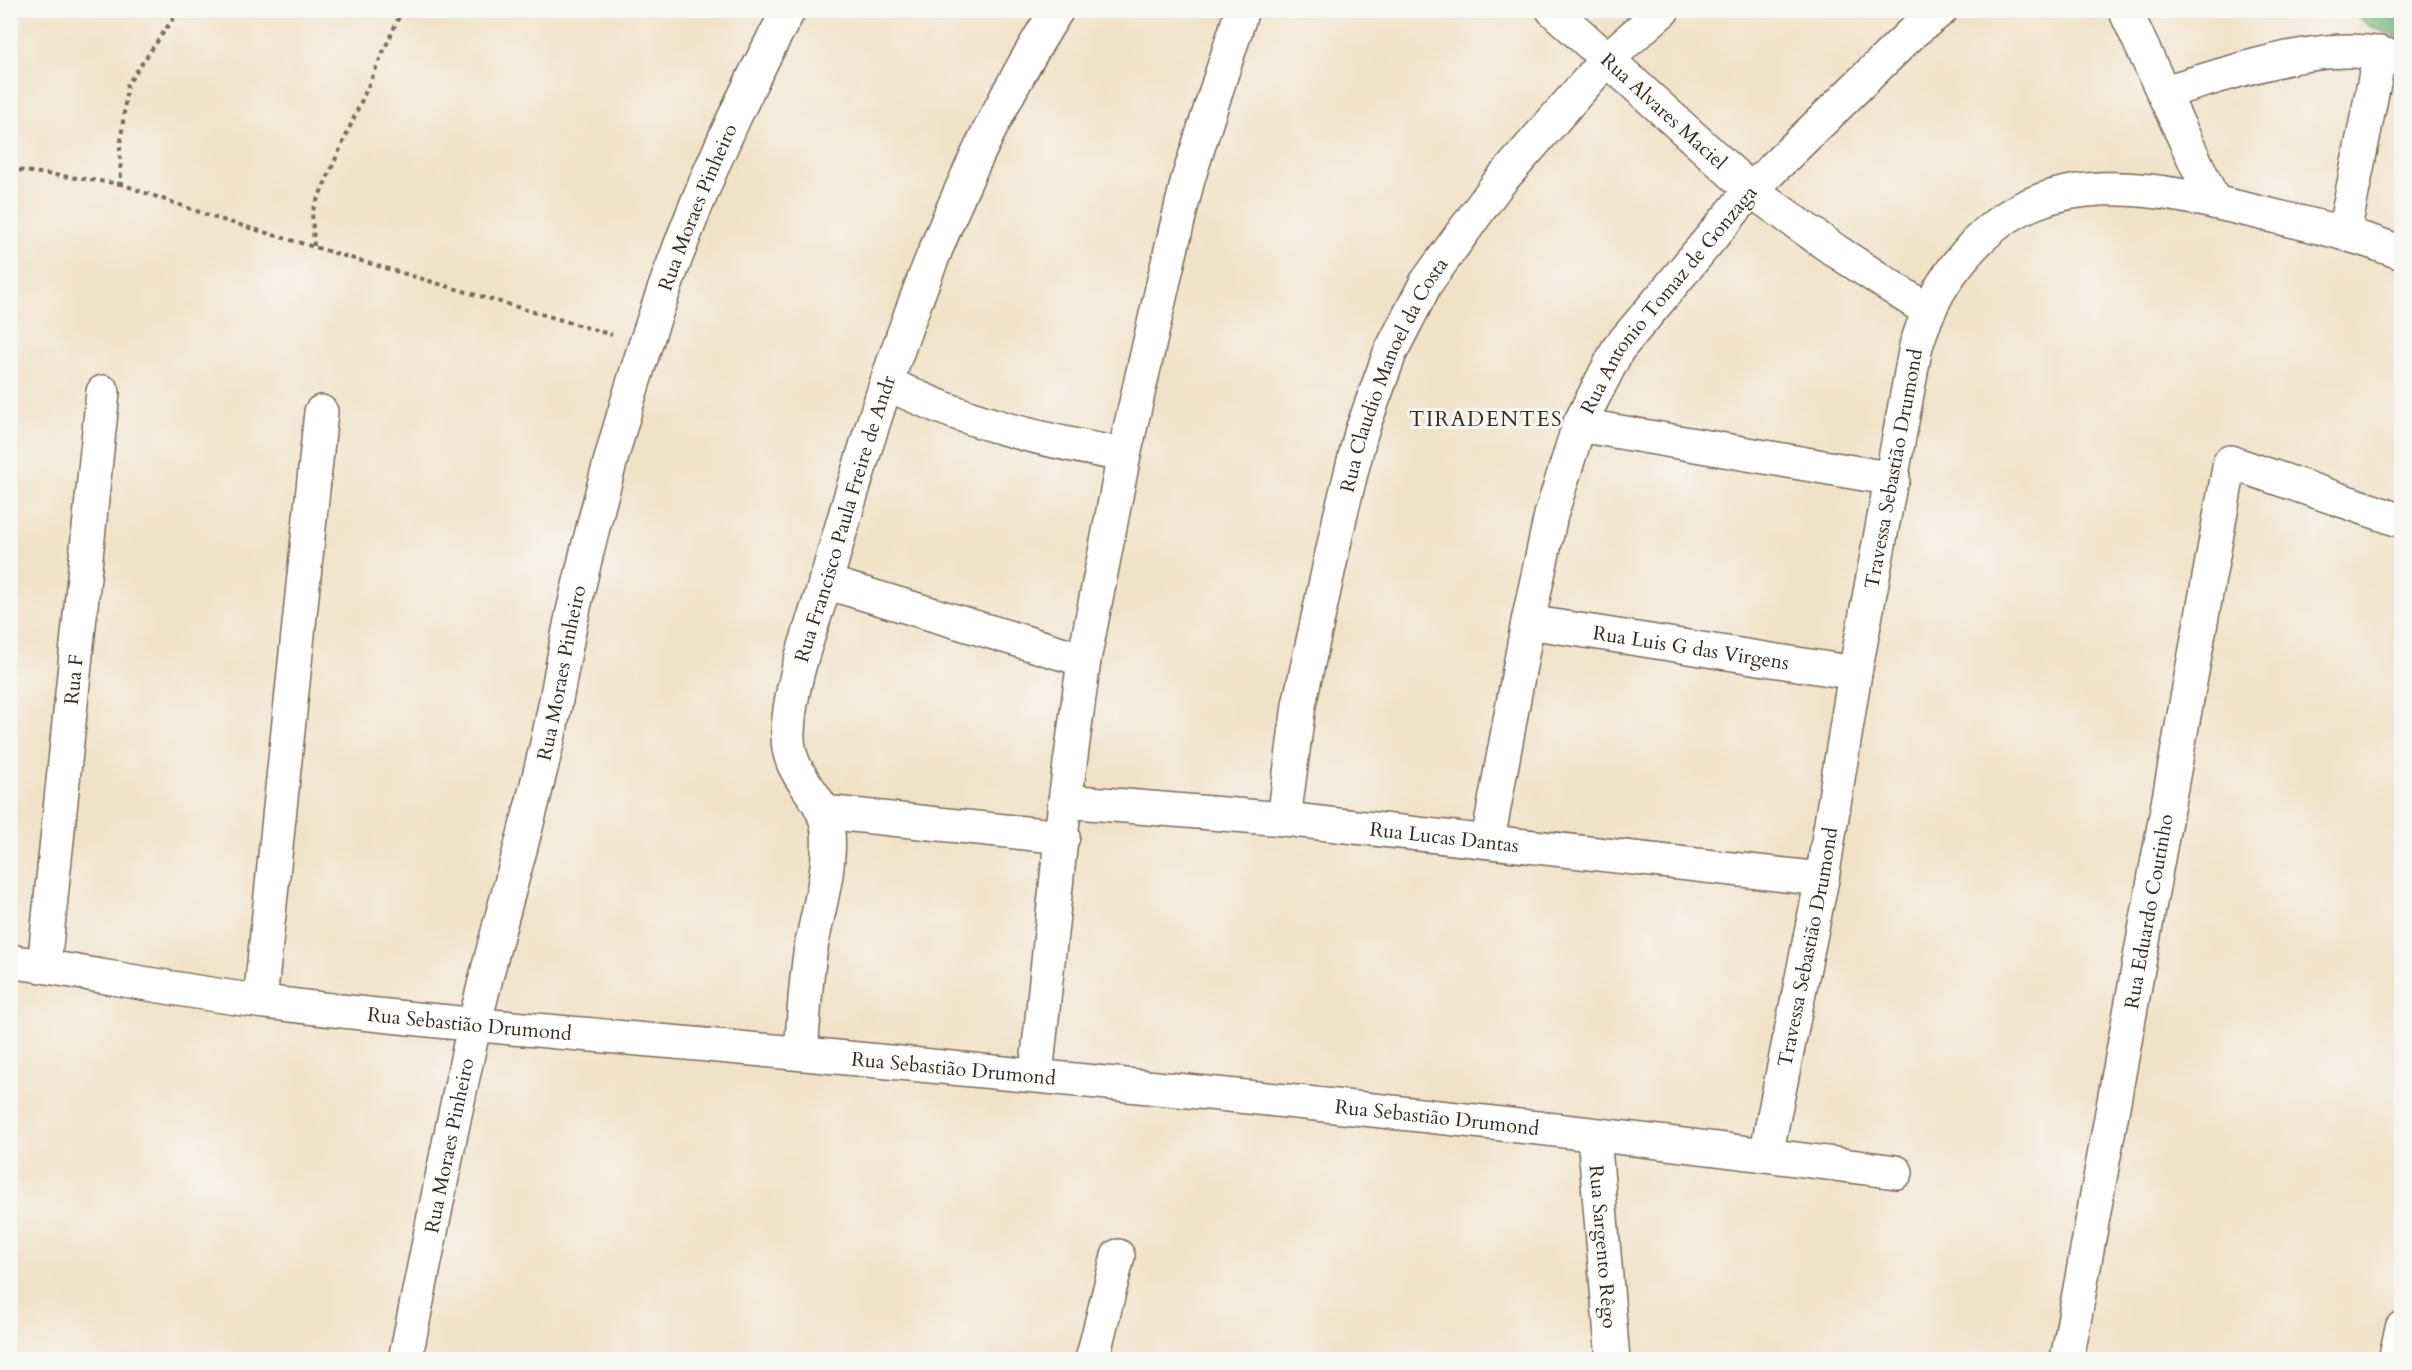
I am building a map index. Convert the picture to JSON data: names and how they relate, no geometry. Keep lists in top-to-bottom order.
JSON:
{
  "streets": {
    "street": [
      "Rua Alvares Maciel",
      "Rua Moraes Pinheiro",
      "Rua Antonio Tomaz de Gonzaga",
      "Rua Claudio Manoel da Costa",
      "Travessa Sebastião Drumond",
      "Rua Francisco Paula Freire de Andr",
      "Rua Luis G das Virgens",
      "Rua F",
      "Rua Lucas Dantas",
      "Rua Eduardo Coutinho",
      "Rua Sebastião Drumond",
      "Rua Sargento Rêgo"
    ]
  },
  "crossings": [
    ["Rua Alvares Maciel", "Rua Antonio Tomaz de Gonzaga"],
    ["Rua Alvares Maciel", "Rua Claudio Manoel da Costa"],
    ["Rua Alvares Maciel", "Travessa Sebastião Drumond"],
    ["Rua Moraes Pinheiro", "Rua Sebastião Drumond"],
    ["Rua Antonio Tomaz de Gonzaga", "Rua Luis G das Virgens"],
    ["Rua Antonio Tomaz de Gonzaga", "Rua Lucas Dantas"],
    ["Rua Claudio Manoel da Costa", "Rua Lucas Dantas"],
    ["Travessa Sebastião Drumond", "Rua Luis G das Virgens"],
    ["Travessa Sebastião Drumond", "Rua Lucas Dantas"],
    ["Travessa Sebastião Drumond", "Rua Sebastião Drumond"],
    ["Rua F", "Rua Sebastião Drumond"],
    ["Rua Sebastião Drumond", "Rua Sargento Rêgo"]
  ],
  "districts": ["TIRADENTES"]
}
